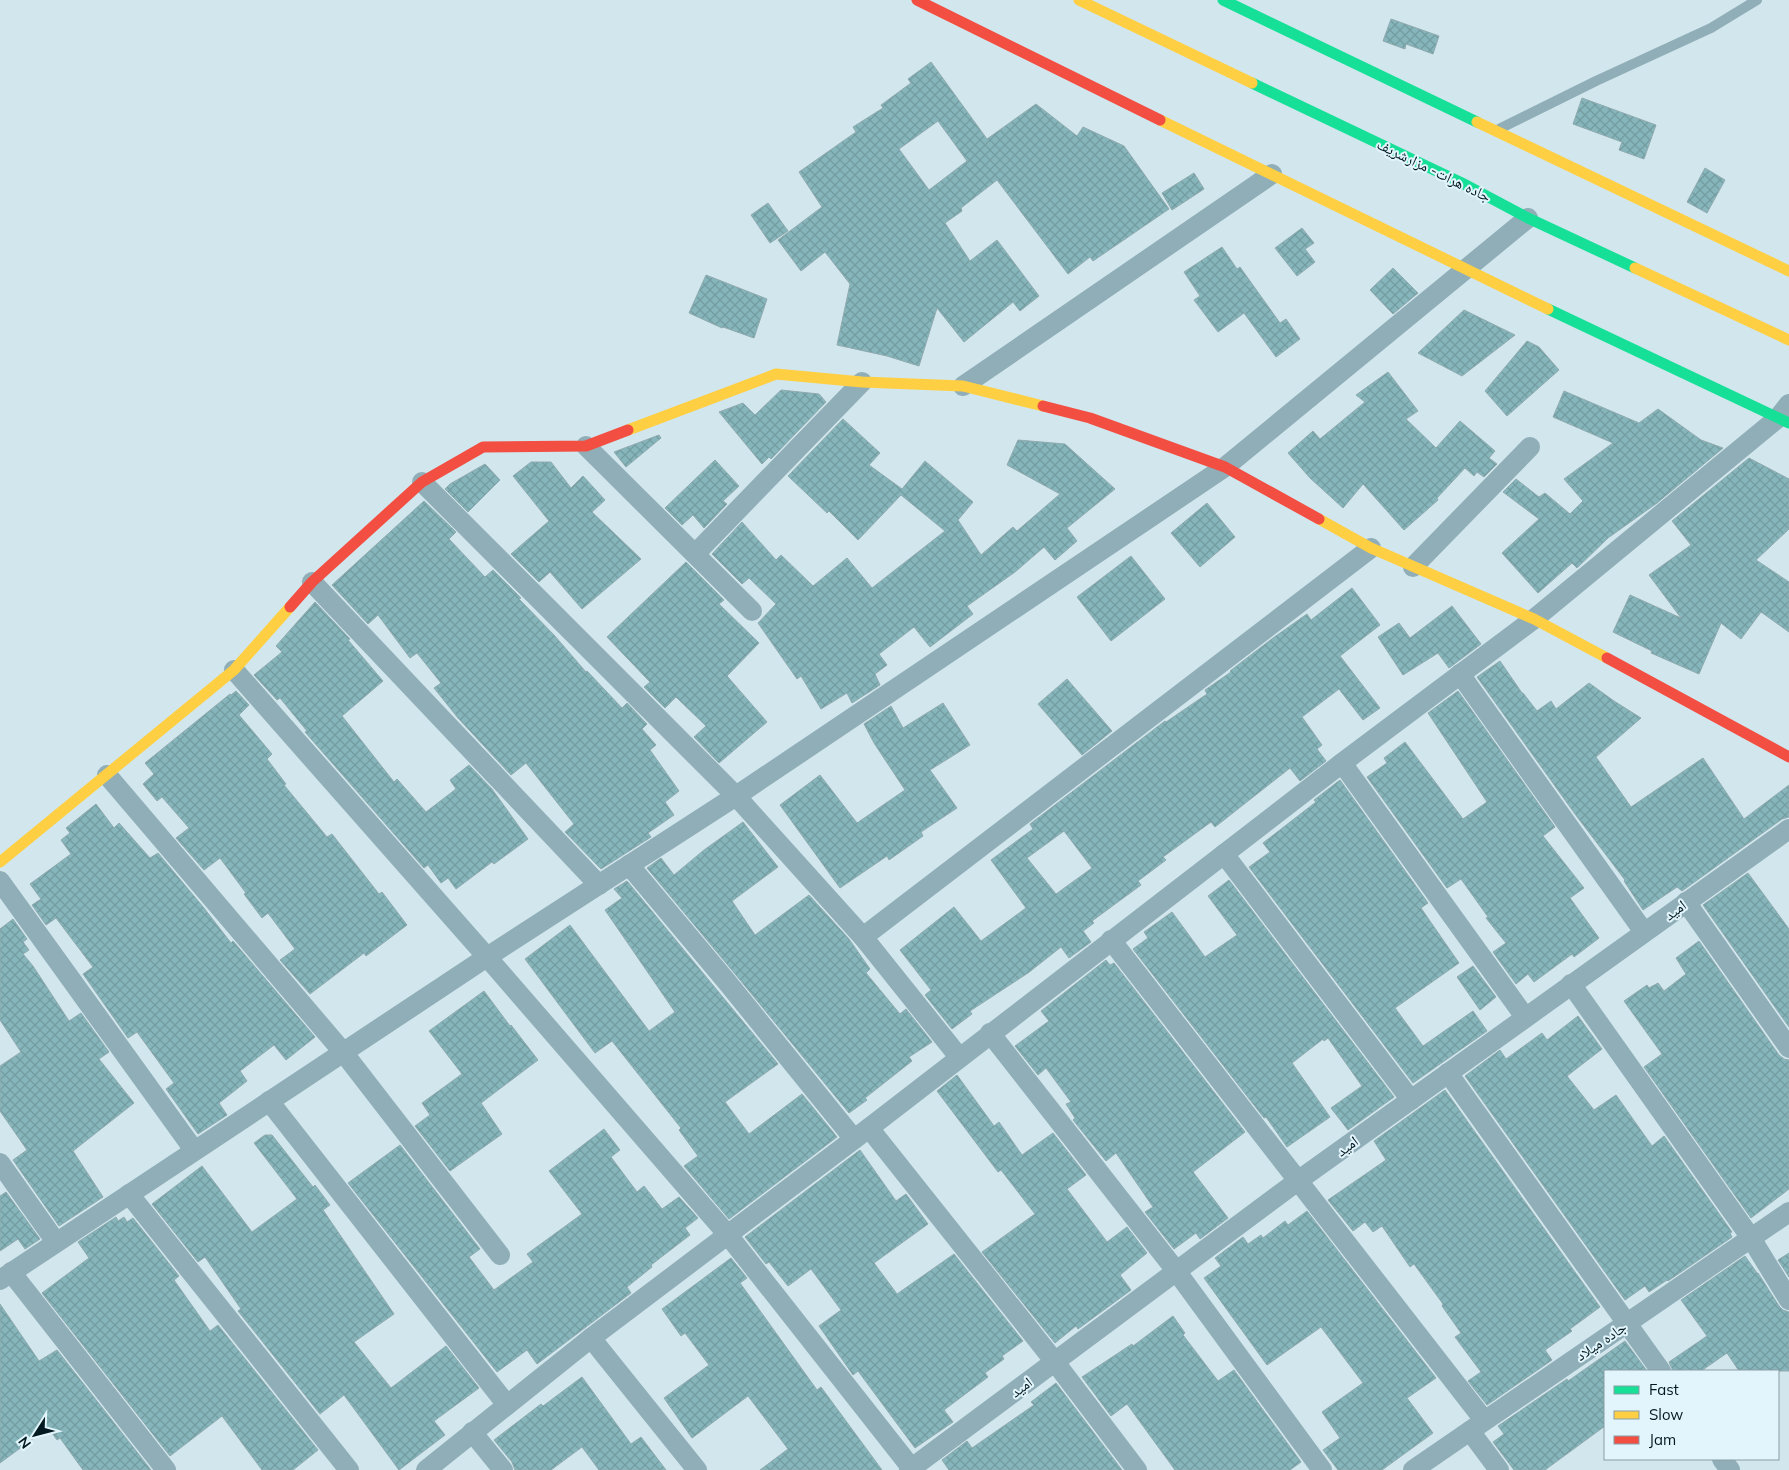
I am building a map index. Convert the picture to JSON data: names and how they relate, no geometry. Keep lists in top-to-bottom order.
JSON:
{
  "streets": {
    "main road": ["جاده هرات- مزارشریف"],
    "street": ["امید", "جاده میلاد"]
  },
  "legend": ["Fast", "Slow", "Jam"],
  "north": "bottom left"
}
